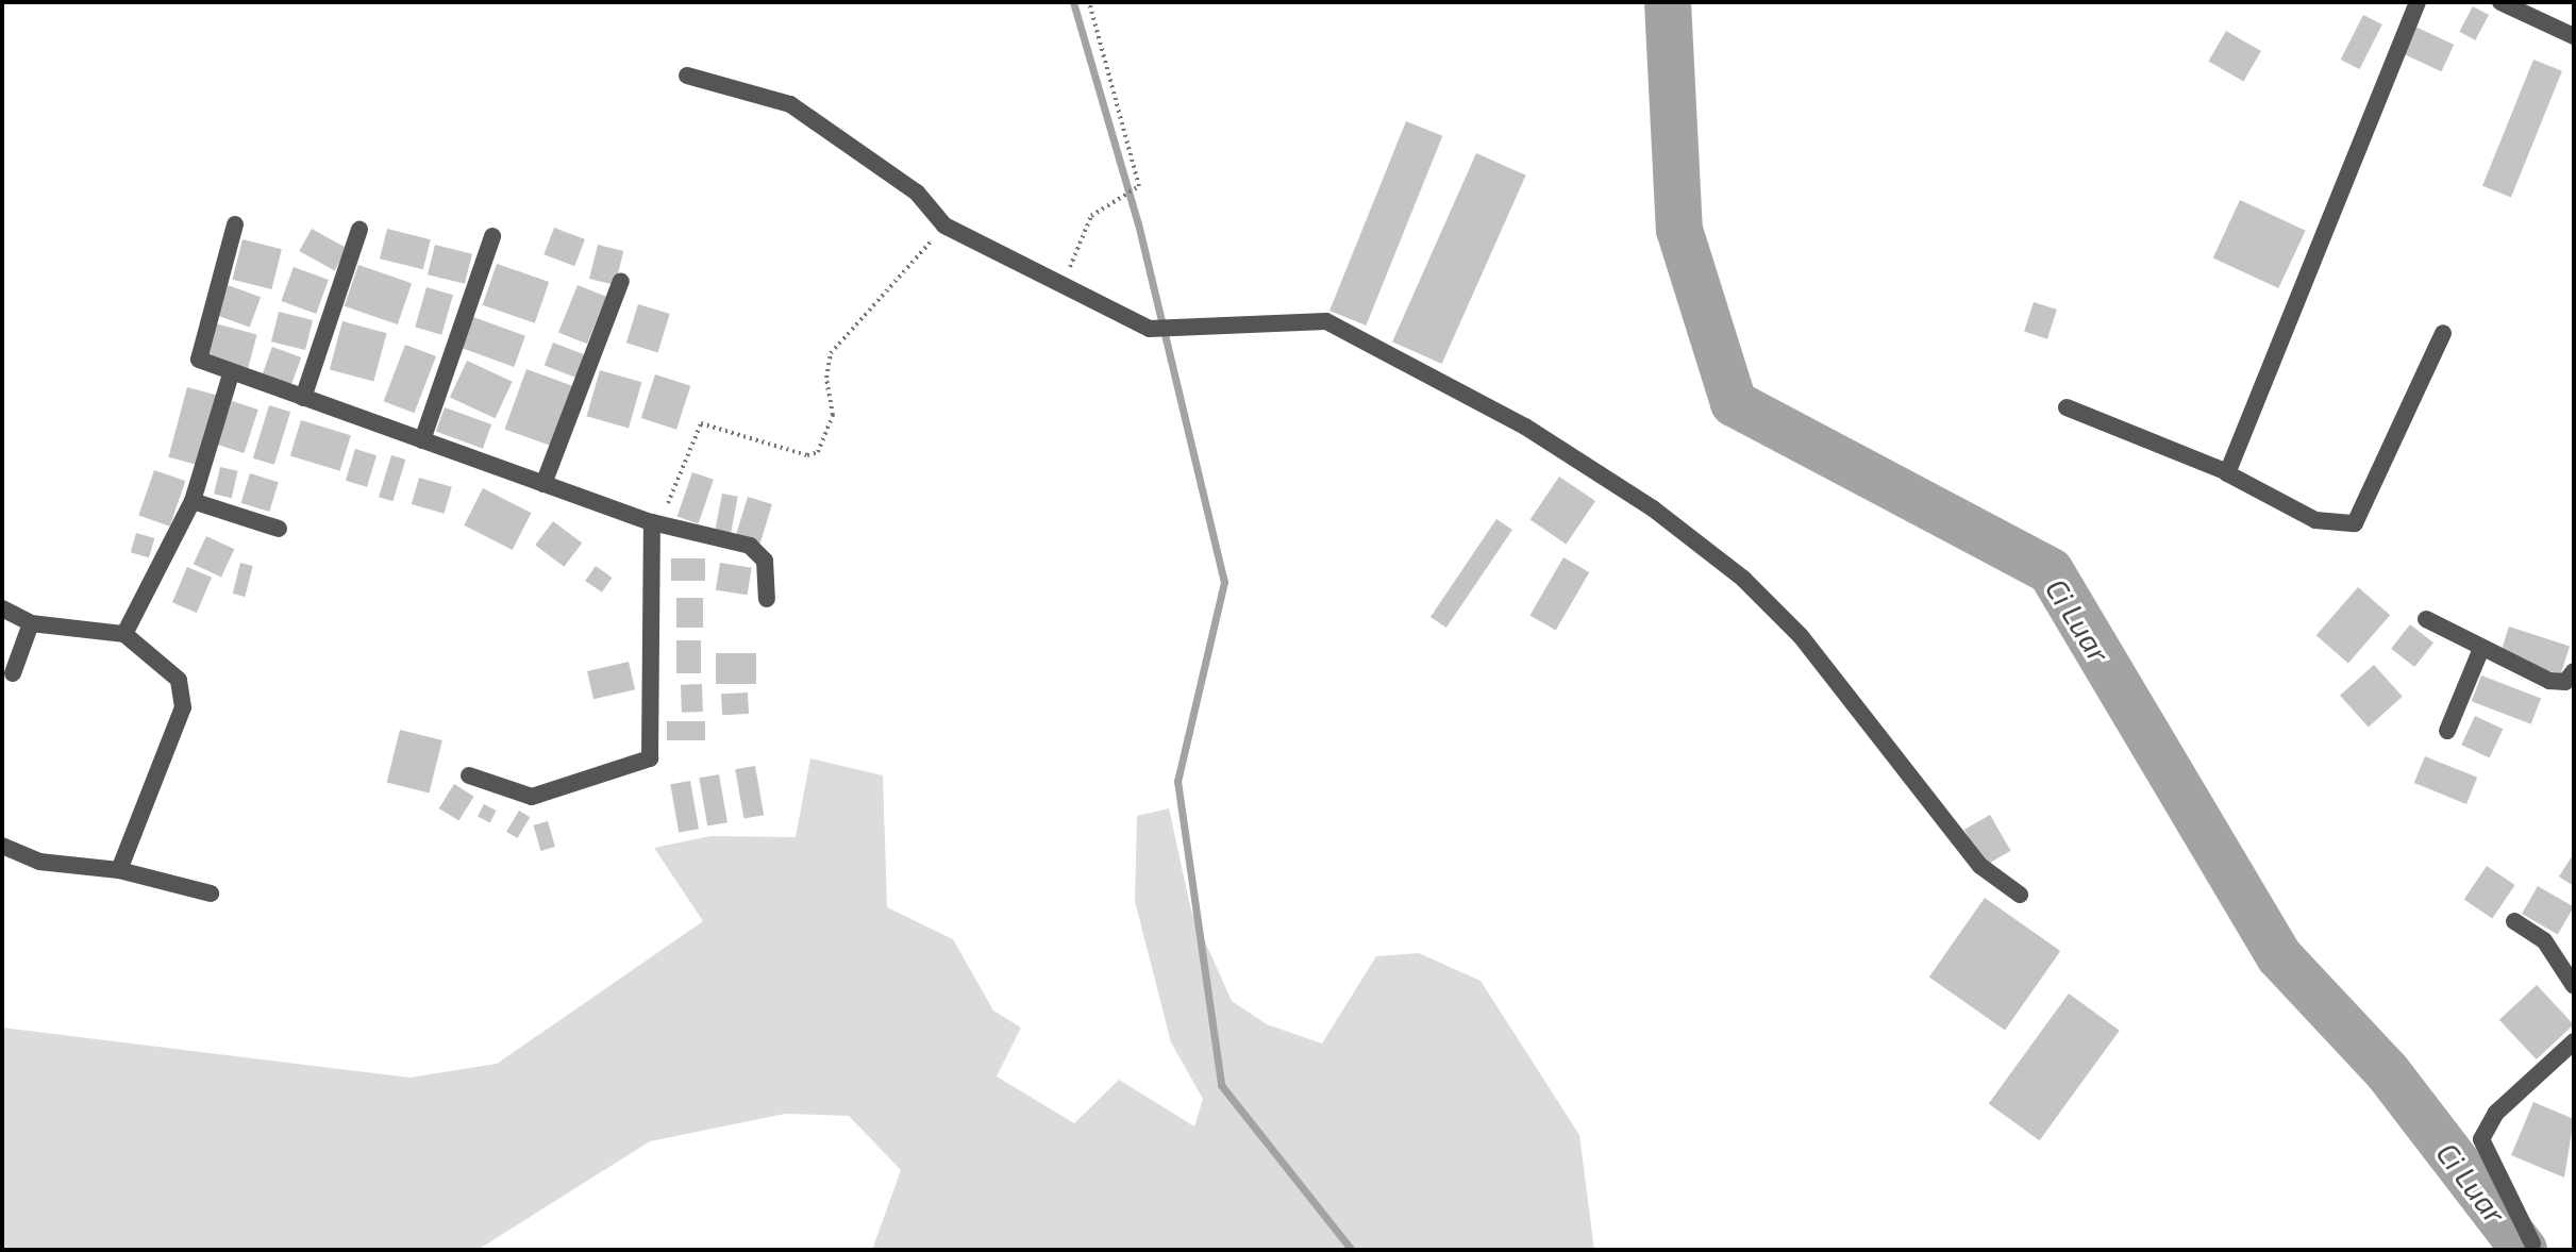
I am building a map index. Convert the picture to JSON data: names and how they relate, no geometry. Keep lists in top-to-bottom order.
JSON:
{
  "water": ["Ci Luar"]
}
